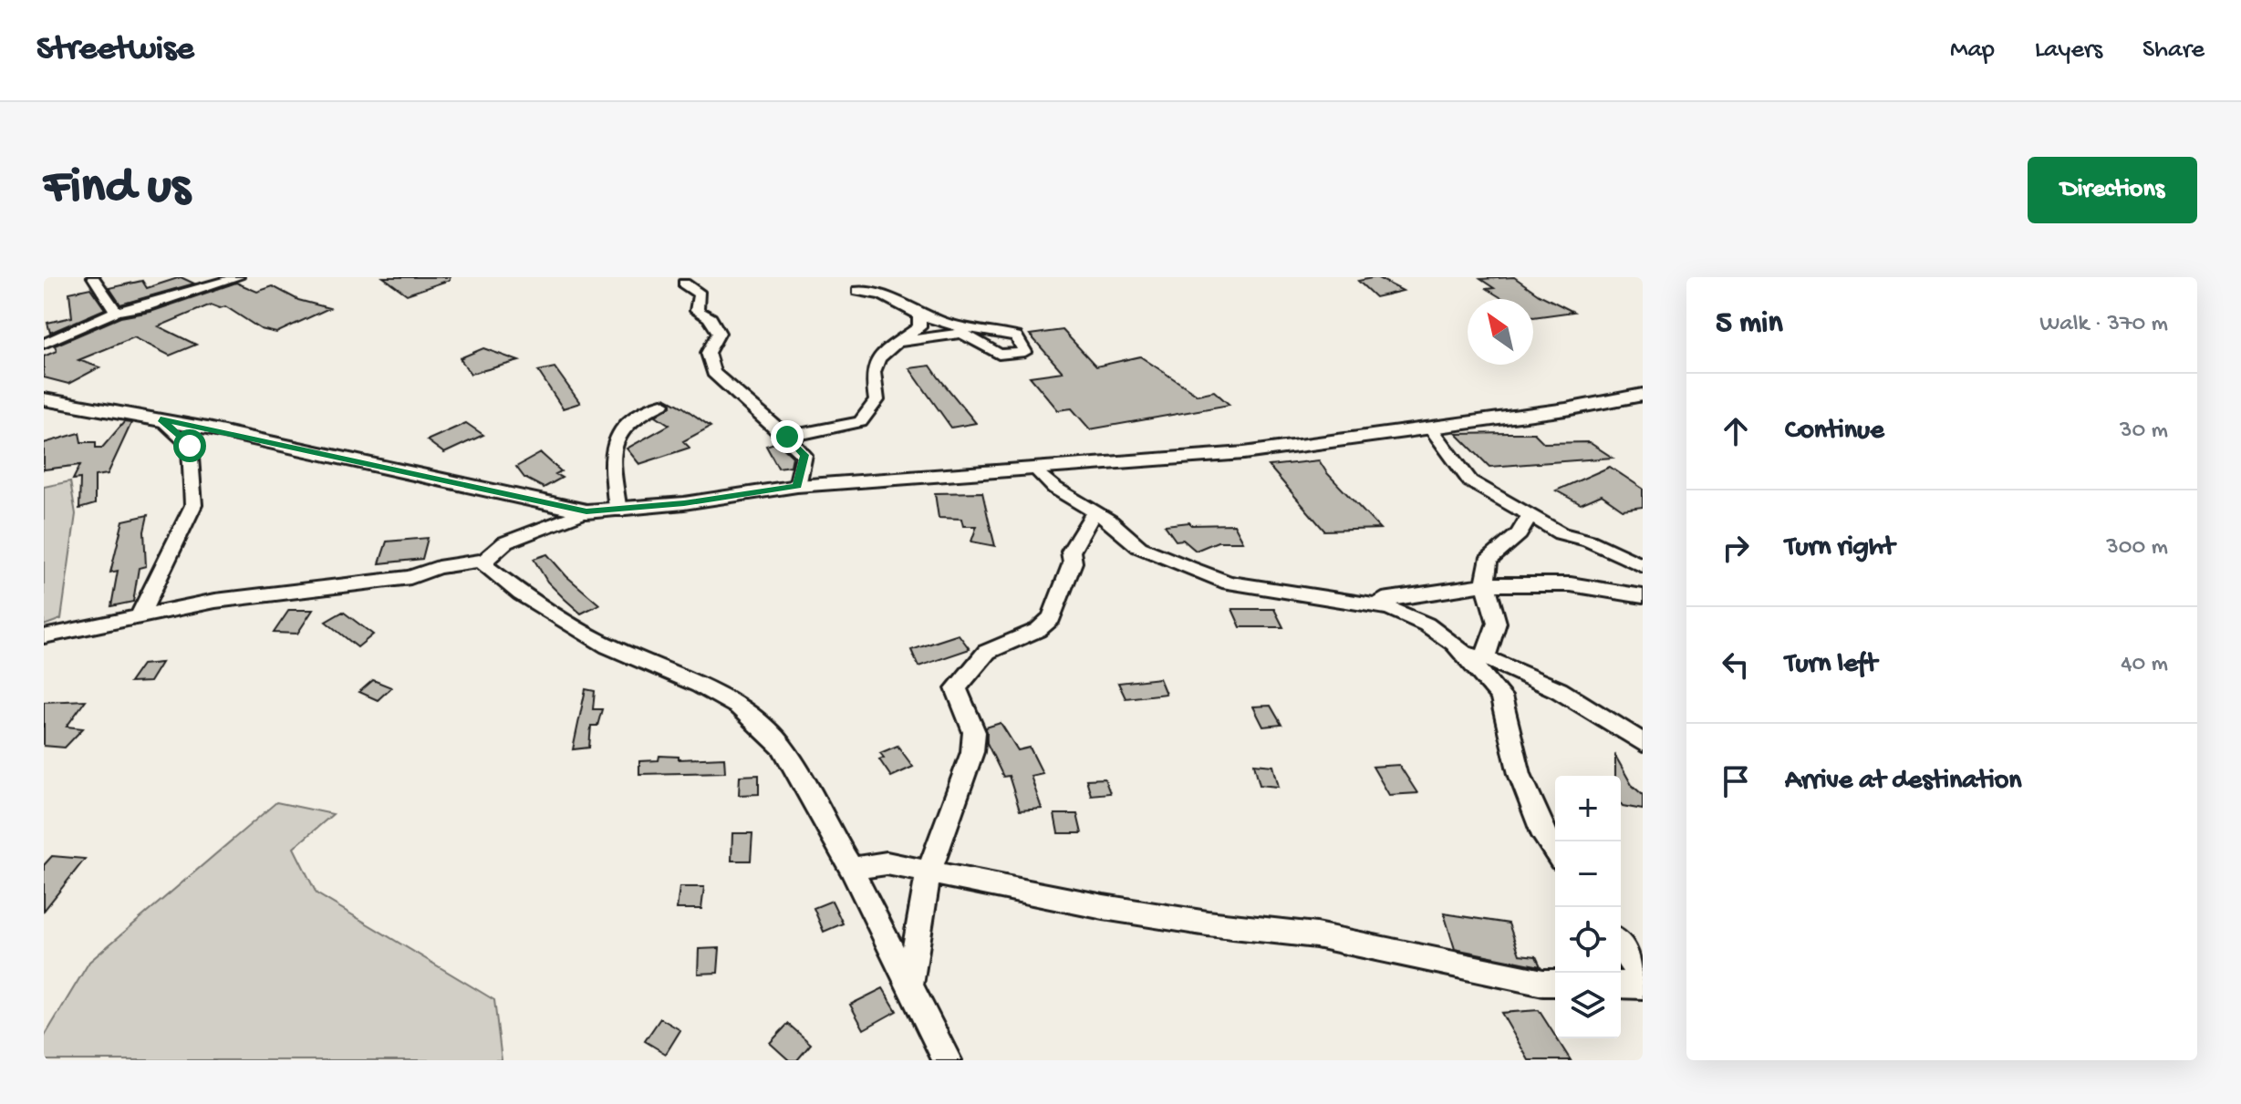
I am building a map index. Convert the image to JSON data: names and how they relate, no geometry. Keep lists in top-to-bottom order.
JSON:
{
  "north": "top left",
  "page": {
    "header": "Streetwise",
    "nav": ["Map", "Layers", "Share"],
    "buttons": "Directions",
    "title": "Find us",
    "heading": ["5 min", "Walk · 370 m"],
    "list": [
      ["Continue", "30 m"],
      ["Turn right", "300 m"],
      ["Turn left", "40 m"],
      "Arrive at destination"
    ],
    "map_buttons": ["+", "−"]
  }
}
